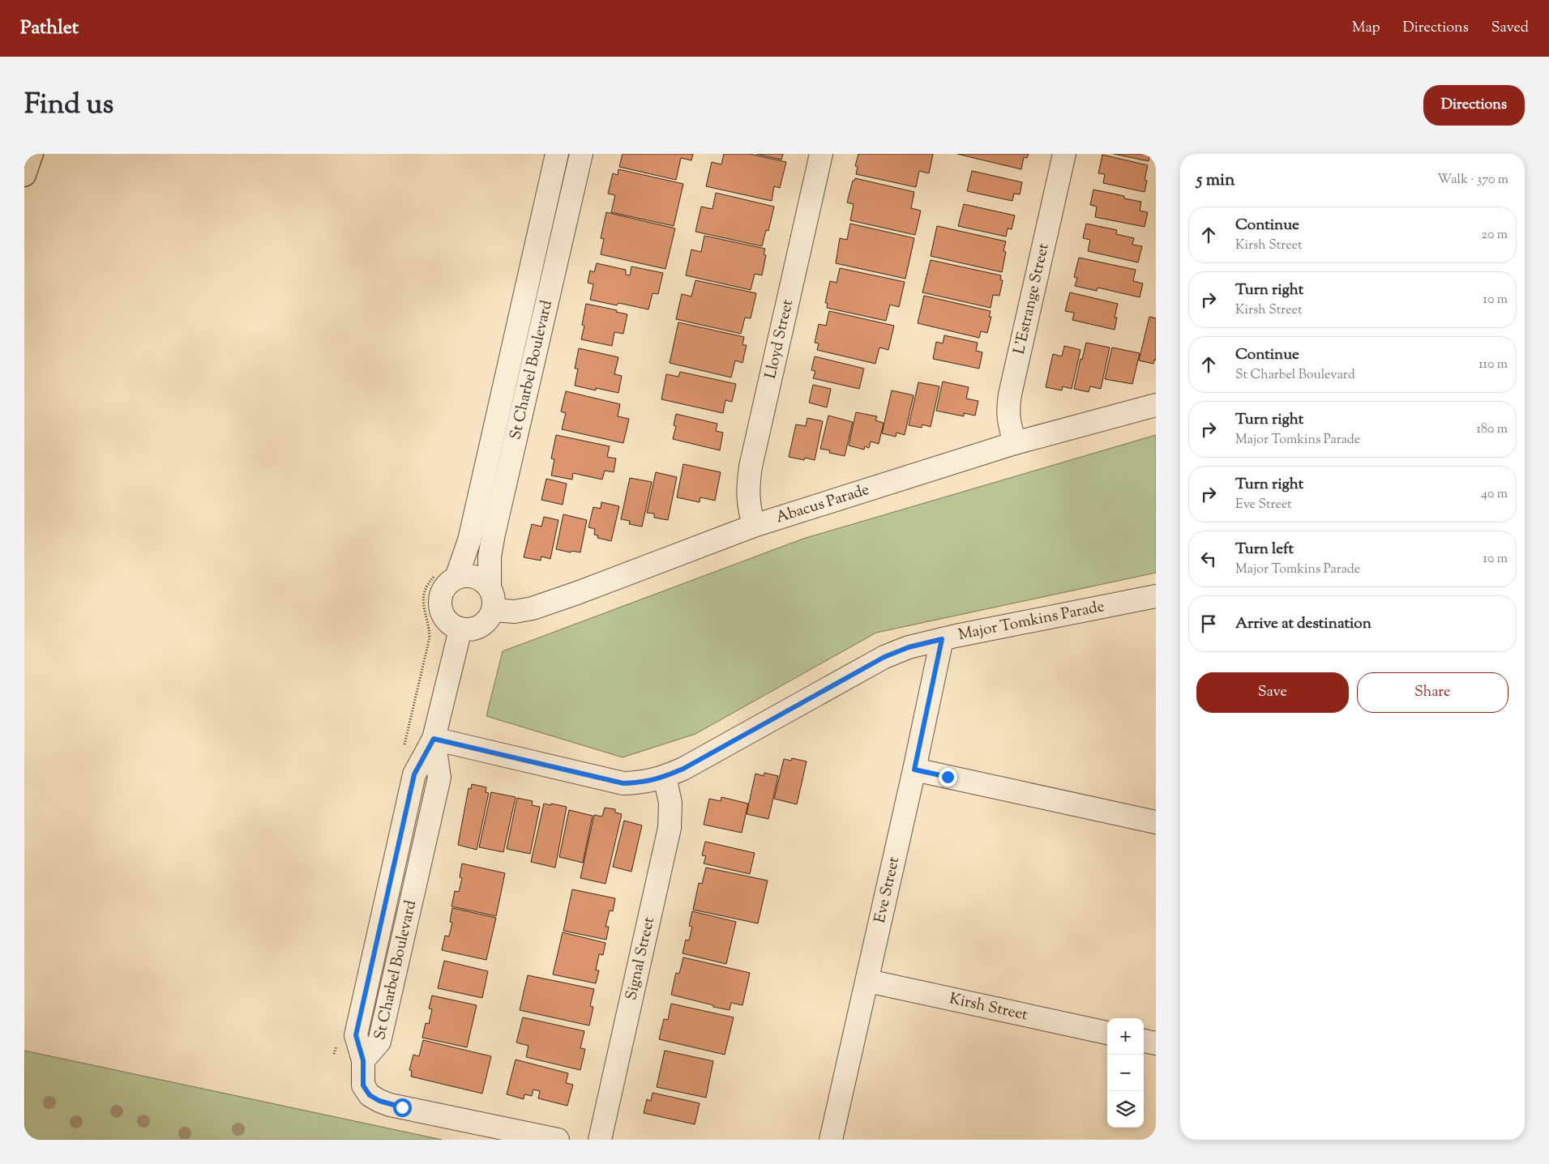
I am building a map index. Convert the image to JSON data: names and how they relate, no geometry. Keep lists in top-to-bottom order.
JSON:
{
  "streets": {
    "street": [
      "L'Estrange Street",
      "Lloyd Street",
      "St Charbel Boulevard",
      "Abacus Parade",
      "Major Tomkins Parade",
      "Eve Street",
      "Signal Street",
      "Kirsh Street"
    ]
  },
  "crossings": [
    ["L'Estrange Street", "Abacus Parade"],
    ["Lloyd Street", "Abacus Parade"],
    ["St Charbel Boulevard", "Abacus Parade"],
    ["St Charbel Boulevard", "Major Tomkins Parade"],
    ["Major Tomkins Parade", "Eve Street"],
    ["Major Tomkins Parade", "Signal Street"],
    ["Eve Street", "Kirsh Street"]
  ],
  "page": {
    "header": "Pathlet",
    "nav": ["Map", "Directions", "Saved"],
    "title": "Find us",
    "buttons": [
      "Directions",
      ["Save", "Share"]
    ],
    "heading": ["5 min", "Walk · 370 m"],
    "list": [
      ["Continue", "Kirsh Street", "20 m"],
      ["Turn right", "Kirsh Street", "10 m"],
      ["Continue", "St Charbel Boulevard", "110 m"],
      ["Turn right", "Major Tomkins Parade", "180 m"],
      ["Turn right", "Eve Street", "40 m"],
      ["Turn left", "Major Tomkins Parade", "10 m"],
      "Arrive at destination"
    ],
    "map_buttons": ["+", "−"]
  }
}
